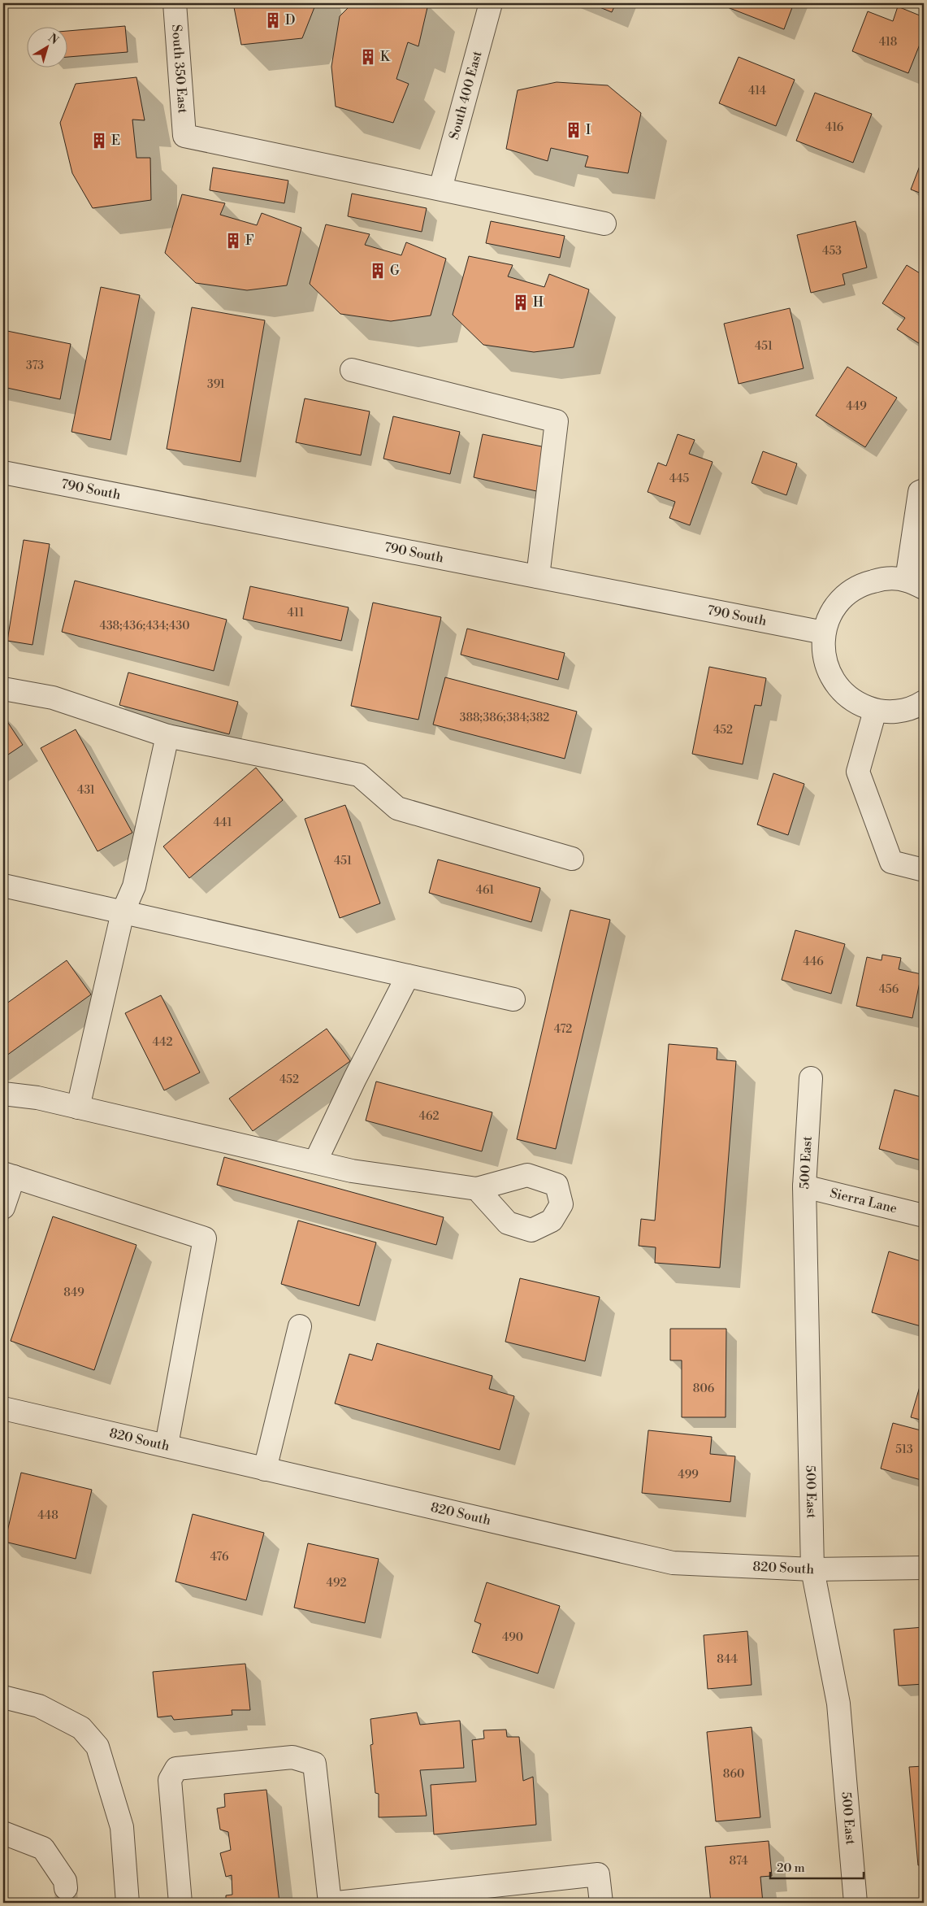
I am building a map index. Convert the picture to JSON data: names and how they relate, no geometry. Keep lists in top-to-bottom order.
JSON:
{
  "streets": {
    "street": [
      "South 350 East",
      "South 400 East",
      "790 South",
      "500 East",
      "Sierra Lane",
      "820 South"
    ]
  },
  "crossings": [
    ["South 350 East", "South 400 East"],
    ["500 East", "Sierra Lane"],
    ["500 East", "820 South"]
  ],
  "places": {
    "building": [
      "D",
      "K",
      "I",
      "E",
      "F",
      "G",
      "H"
    ]
  },
  "house_numbers": [
    "418",
    "414",
    "416",
    "453",
    "451",
    "373",
    "391",
    "449",
    "445",
    "411",
    "438;436;434;430",
    "388;386;384;382",
    "452",
    "431",
    "441",
    "451",
    "461",
    "446",
    "456",
    "472",
    "442",
    "452",
    "462",
    "849",
    "806",
    "513",
    "499",
    "448",
    "476",
    "492",
    "490",
    "844",
    "860",
    "874"
  ],
  "scale_bar": "20 m",
  "north": "top right"
}
